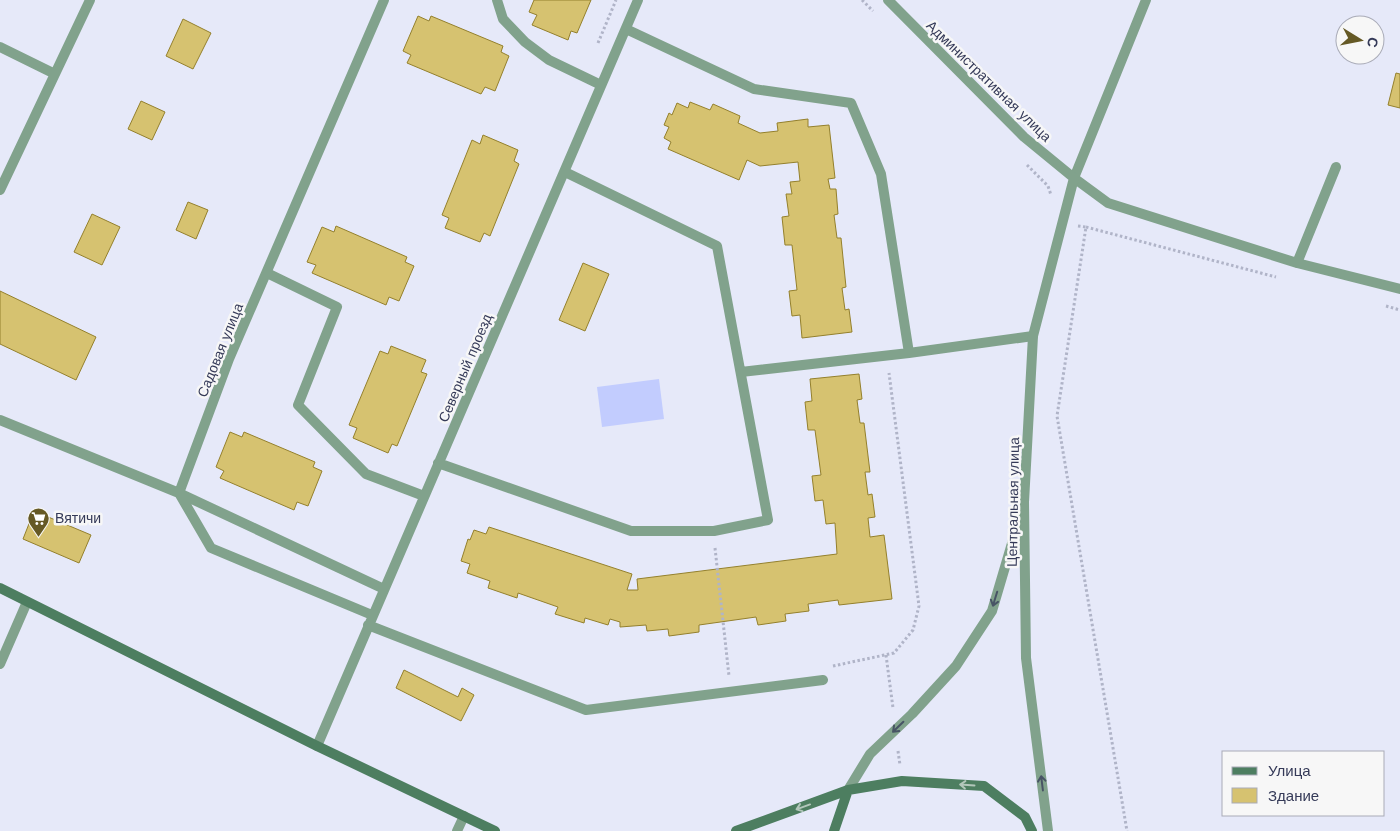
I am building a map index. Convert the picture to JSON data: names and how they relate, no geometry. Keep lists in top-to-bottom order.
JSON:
{
  "streets": {
    "street": [
      "Административная улица",
      "Садовая улица",
      "Северный проезд",
      "Центральная улица"
    ]
  },
  "crossings": [
    ["Административная улица", "Центральная улица"]
  ],
  "one_way": ["Центральная улица"],
  "places": {
    "supermarket": ["Вятичи"]
  },
  "legend": ["Улица", "Здание"],
  "north": "right"
}
